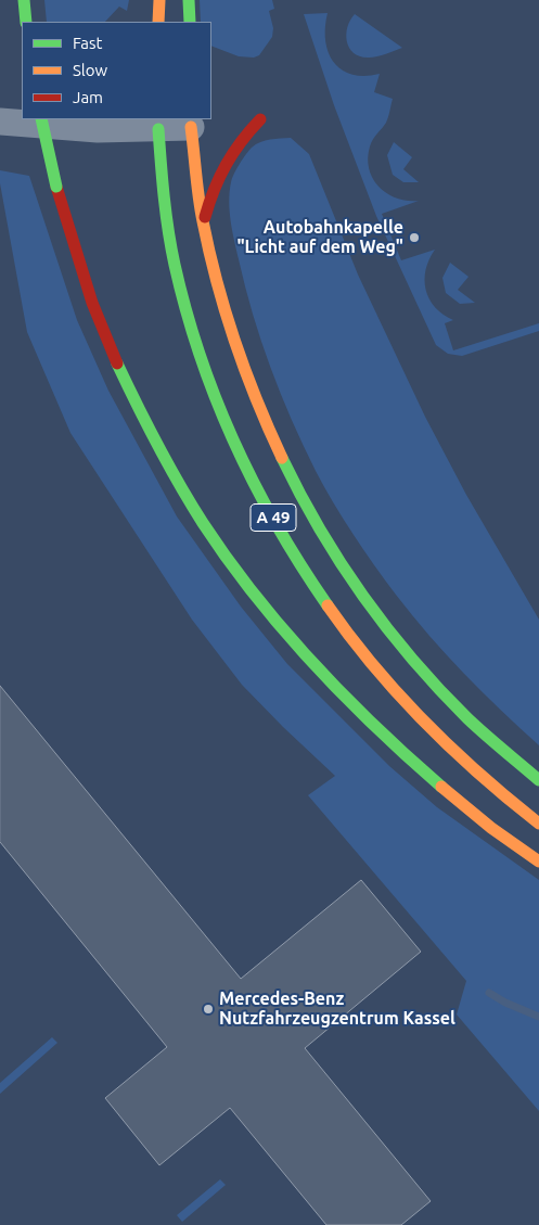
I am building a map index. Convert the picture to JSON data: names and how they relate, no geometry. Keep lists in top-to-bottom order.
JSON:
{
  "streets": {
    "main road": ["A 49"]
  },
  "places": ["Autobahnkapelle \"Licht auf dem Weg\"", "Mercedes-Benz Nutzfahrzeugzentrum Kassel"],
  "legend": ["Fast", "Slow", "Jam"]
}
